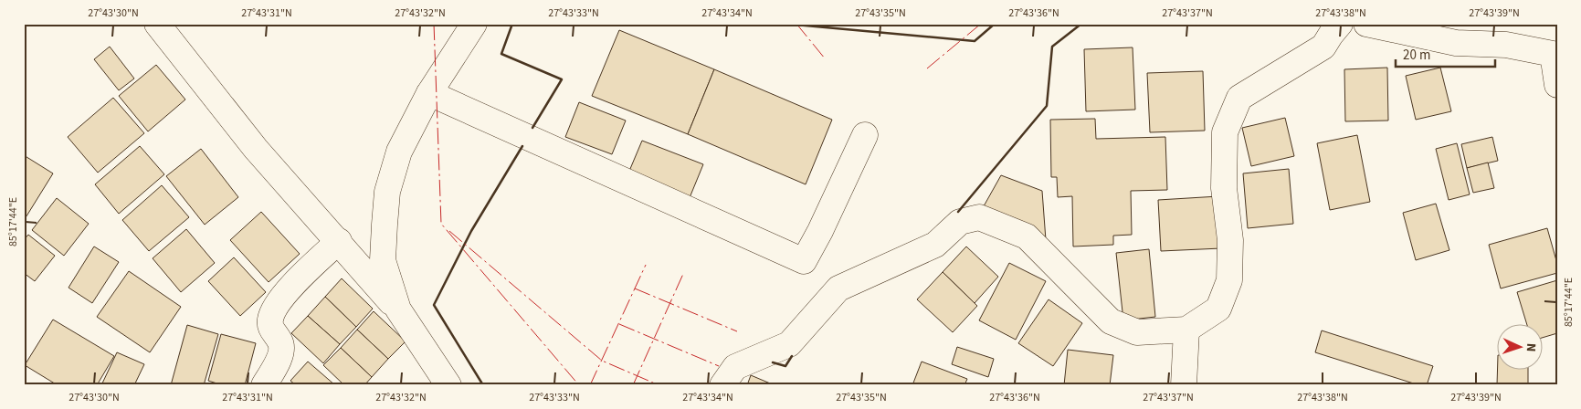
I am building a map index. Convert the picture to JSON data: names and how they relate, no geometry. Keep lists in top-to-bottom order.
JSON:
{
  "scale_bar": "20 m",
  "north": "right",
  "coordinates": [
    "27°43'30\"N",
    "27°43'31\"N",
    "27°43'32\"N",
    "27°43'33\"N",
    "27°43'34\"N",
    "27°43'35\"N",
    "27°43'36\"N",
    "27°43'37\"N",
    "27°43'38\"N",
    "27°43'39\"N",
    "85°17'44\"E"
  ]
}
